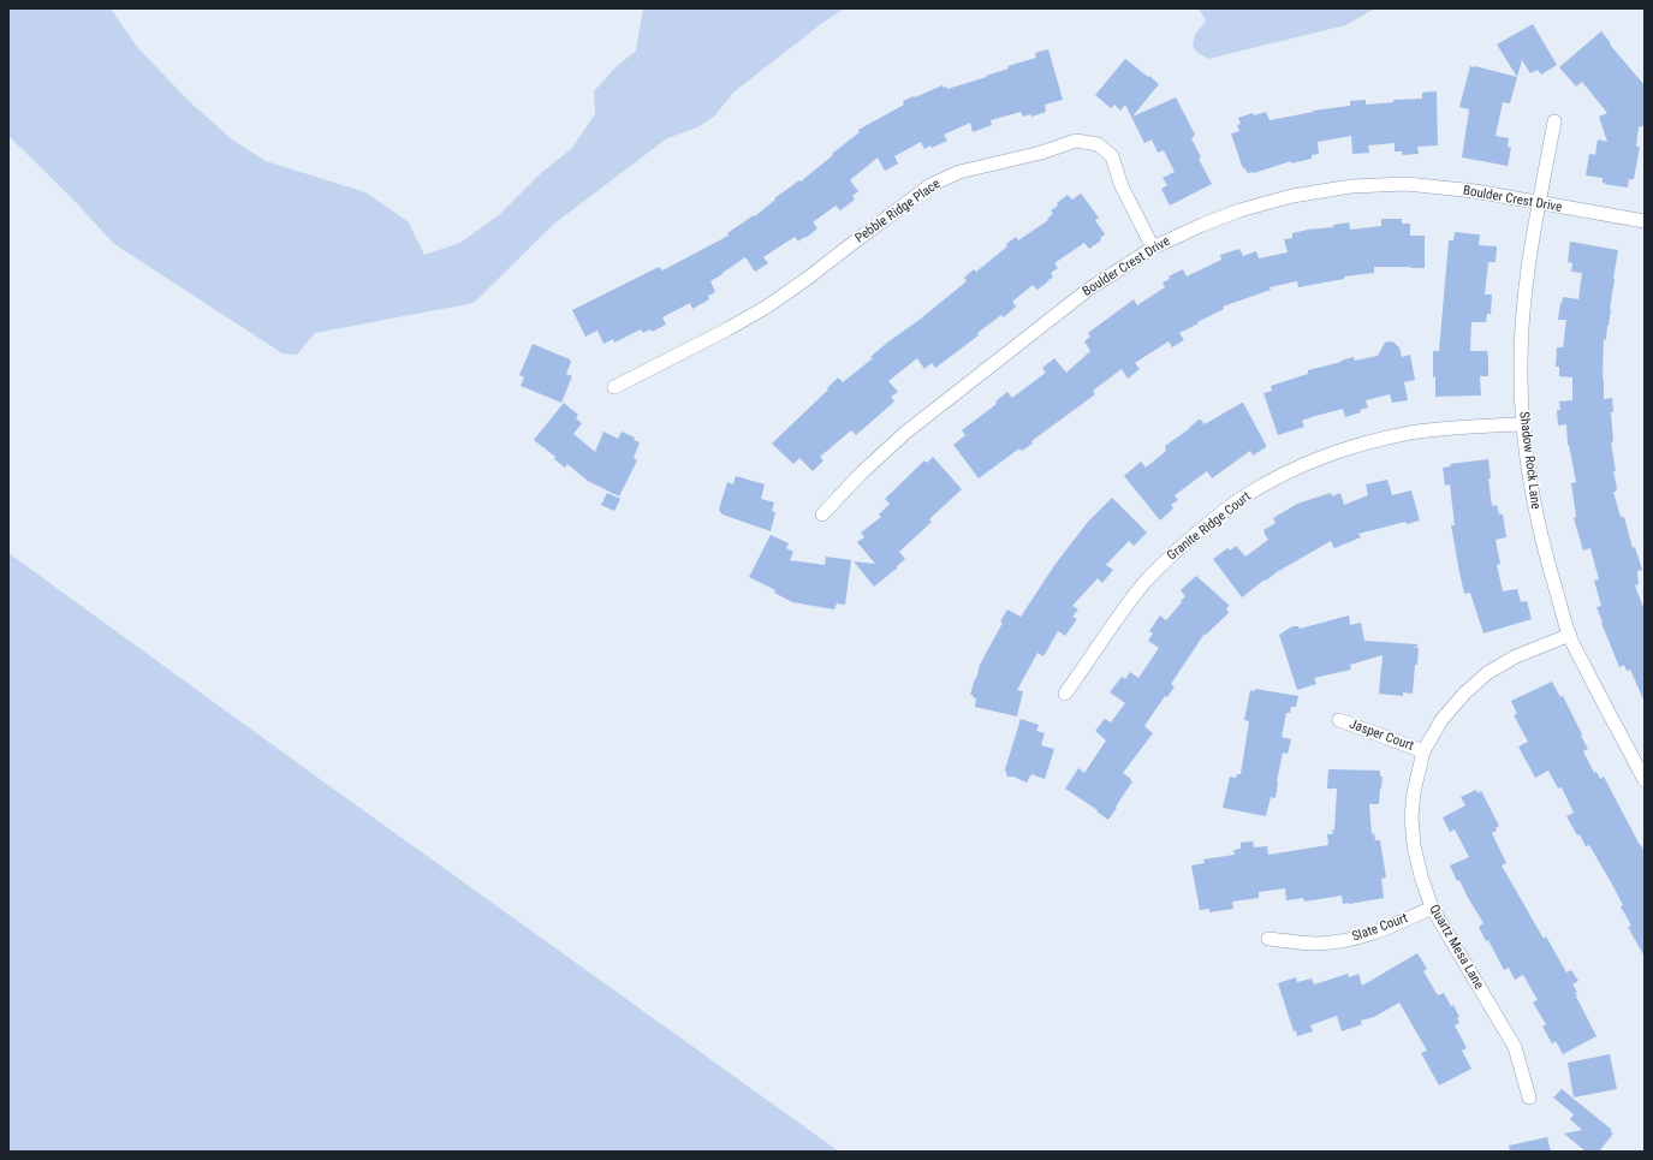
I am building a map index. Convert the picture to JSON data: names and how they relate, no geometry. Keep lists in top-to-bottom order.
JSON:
{
  "streets": {
    "street": [
      "Boulder Crest Drive",
      "Pebble Ridge Place",
      "Shadow Rock Lane",
      "Granite Ridge Court",
      "Jasper Court",
      "Slate Court",
      "Quartz Mesa Lane"
    ]
  },
  "crossings": [
    ["Boulder Crest Drive", "Pebble Ridge Place"],
    ["Boulder Crest Drive", "Shadow Rock Lane"],
    ["Shadow Rock Lane", "Granite Ridge Court"],
    ["Shadow Rock Lane", "Quartz Mesa Lane"],
    ["Jasper Court", "Quartz Mesa Lane"],
    ["Slate Court", "Quartz Mesa Lane"]
  ]
}
